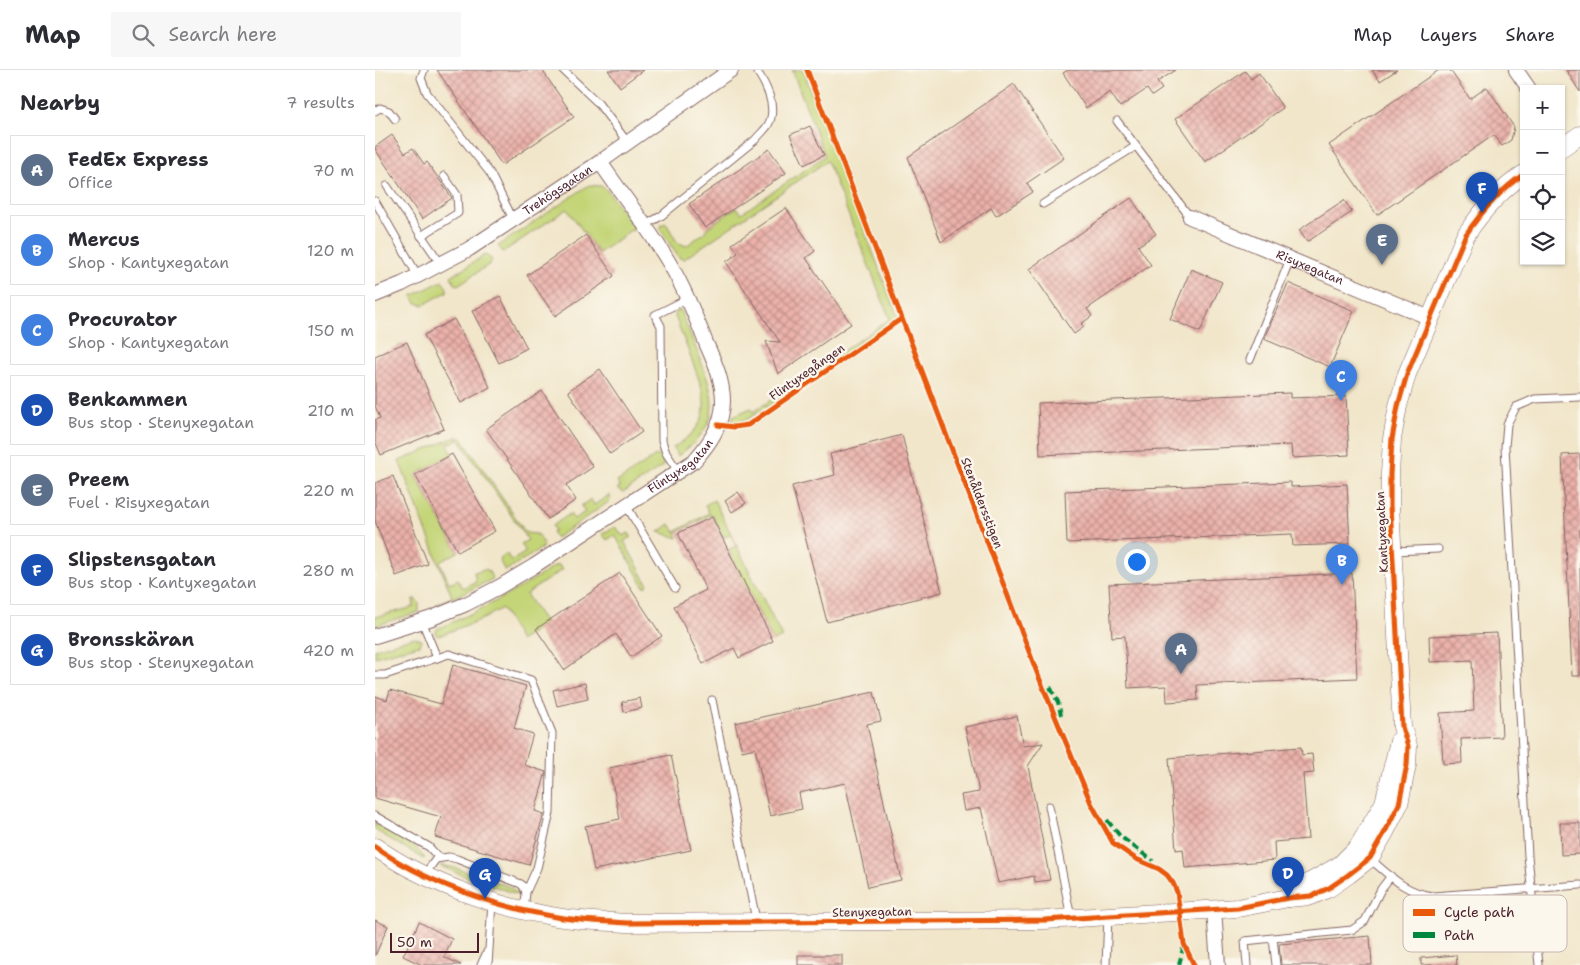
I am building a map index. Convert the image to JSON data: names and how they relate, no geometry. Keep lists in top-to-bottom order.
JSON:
{
  "streets": {
    "street": [
      "Trehögsgatan",
      "Risyxegatan",
      "Flintyxegatan",
      "Kantyxegatan",
      "Stenyxegatan"
    ],
    "cycle path": ["Flintyxegången", "Stenåldersstigen"]
  },
  "crossings": [
    ["Trehögsgatan", "Flintyxegatan"],
    ["Risyxegatan", "Kantyxegatan"],
    ["Kantyxegatan", "Stenyxegatan"]
  ],
  "legend": ["Cycle path", "Path"],
  "scale_bar": "50 m",
  "page": {
    "header": "Map",
    "search": "Search here",
    "nav": ["Map", "Layers", "Share"],
    "heading": ["Nearby", "7 results"],
    "map_buttons": ["+", "−"],
    "list": [
      {
        "mark": "A",
        "name": "FedEx Express",
        "note": "Office",
        "value": "70 m"
      },
      {
        "mark": "B",
        "name": "Mercus",
        "note": "Shop · Kantyxegatan",
        "value": "120 m"
      },
      {
        "mark": "C",
        "name": "Procurator",
        "note": "Shop · Kantyxegatan",
        "value": "150 m"
      },
      {
        "mark": "D",
        "name": "Benkammen",
        "note": "Bus stop · Stenyxegatan",
        "value": "210 m"
      },
      {
        "mark": "E",
        "name": "Preem",
        "note": "Fuel · Risyxegatan",
        "value": "220 m"
      },
      {
        "mark": "F",
        "name": "Slipstensgatan",
        "note": "Bus stop · Kantyxegatan",
        "value": "280 m"
      },
      {
        "mark": "G",
        "name": "Bronsskäran",
        "note": "Bus stop · Stenyxegatan",
        "value": "420 m"
      }
    ],
    "pins": [
      "F",
      "E",
      "C",
      "B",
      "A",
      "D",
      "G"
    ],
    "scale": "50 m"
  }
}
